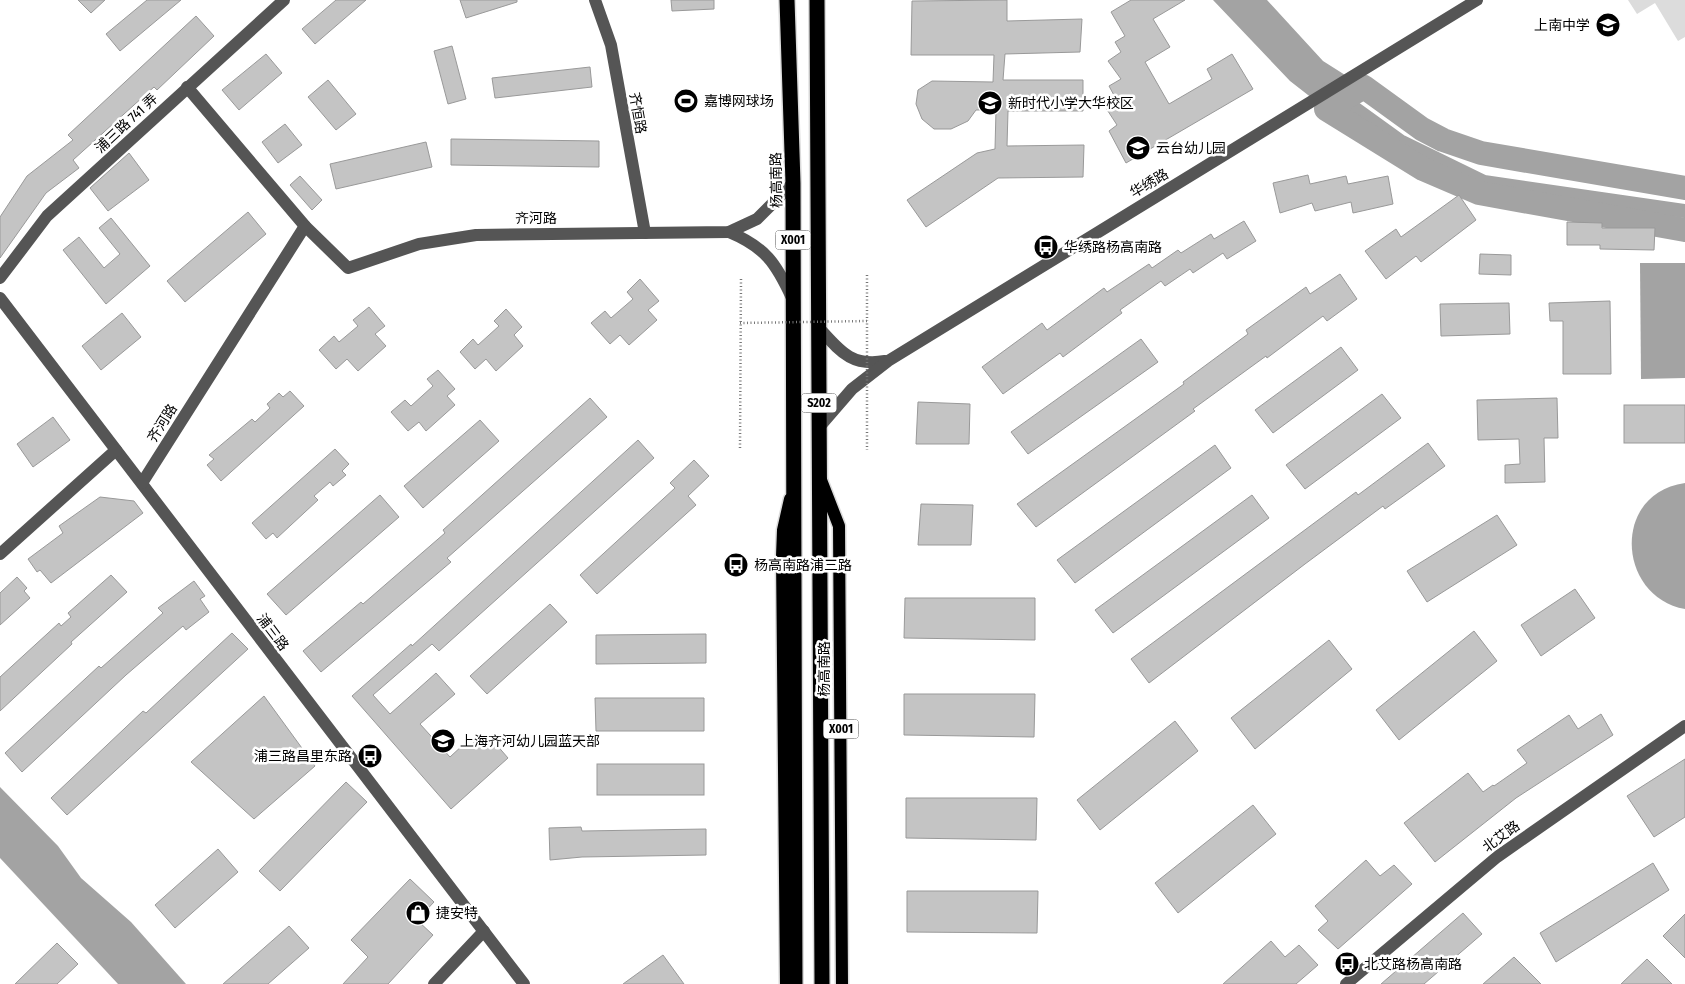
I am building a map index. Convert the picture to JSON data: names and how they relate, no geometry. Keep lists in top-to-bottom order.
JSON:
{
  "streets": {
    "highway": ["杨高南路", "X001", "S202"],
    "street": [
      "齐恒路",
      "浦三路 741 弄",
      "华绣路",
      "齐河路",
      "浦三路",
      "北艾路"
    ]
  },
  "crossings": [
    ["齐恒路", "齐河路"],
    ["杨高南路", "华绣路"],
    ["杨高南路", "齐河路"],
    ["齐河路", "浦三路"]
  ],
  "places": {
    "school or university": [
      "上南中学",
      "新时代小学大华校区",
      "云台幼儿园",
      "上海齐河幼儿园蓝天部"
    ],
    "sports": ["嘉博网球场"],
    "bus stop": [
      "华绣路杨高南路",
      "杨高南路浦三路",
      "浦三路昌里东路",
      "北艾路杨高南路"
    ],
    "shop": ["捷安特"]
  }
}
